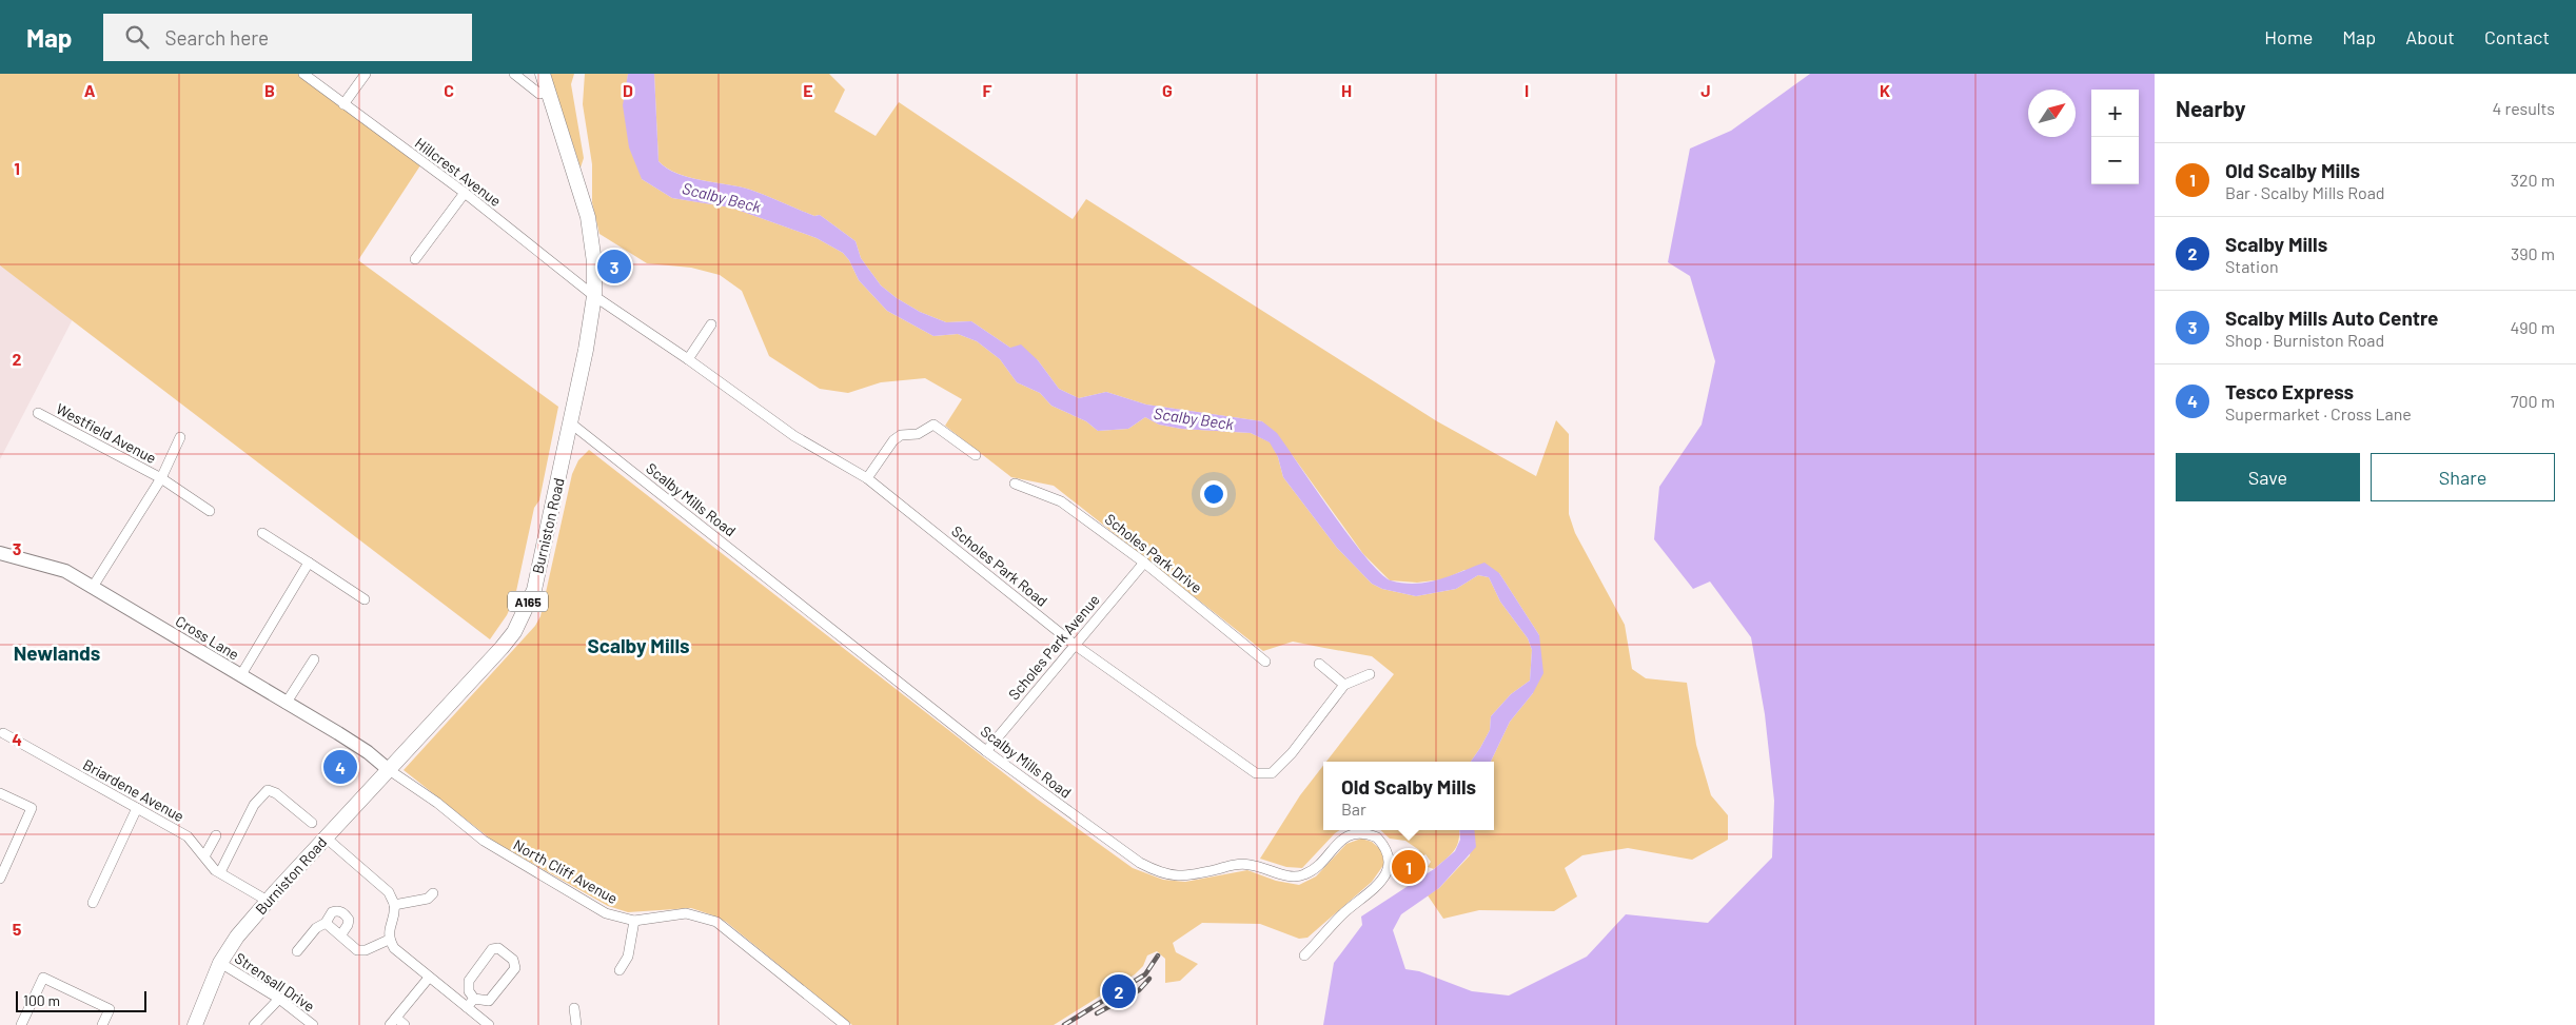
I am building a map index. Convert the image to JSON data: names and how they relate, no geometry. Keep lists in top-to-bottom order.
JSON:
{
  "streets": {
    "main road": ["Burniston Road", "A165"],
    "street": [
      "Hillcrest Avenue",
      "Westfield Avenue",
      "Scalby Mills Road",
      "Scholes Park Drive",
      "Scholes Park Road",
      "Cross Lane",
      "Scholes Park Avenue",
      "Briardene Avenue",
      "North Cliff Avenue",
      "Strensall Drive"
    ]
  },
  "crossings": [
    ["Hillcrest Avenue", "Burniston Road"],
    ["Hillcrest Avenue", "Scholes Park Road"],
    ["Westfield Avenue", "Cross Lane"],
    ["Scalby Mills Road", "Burniston Road"],
    ["Scalby Mills Road", "Scholes Park Avenue"],
    ["Burniston Road", "Scholes Park Road"],
    ["Burniston Road", "Cross Lane"],
    ["Burniston Road", "Briardene Avenue"],
    ["Burniston Road", "North Cliff Avenue"],
    ["Burniston Road", "Strensall Drive"],
    ["Scholes Park Drive", "Scholes Park Avenue"],
    ["Scholes Park Road", "Scholes Park Avenue"],
    ["Cross Lane", "North Cliff Avenue"]
  ],
  "districts": ["Scalby Mills", "Newlands"],
  "water": ["Scalby Beck"],
  "scale_bar": "100 m",
  "north": "top right",
  "page": {
    "header": "Map",
    "search": "Search here",
    "nav": [
      "Home",
      "Map",
      "About",
      "Contact"
    ],
    "heading": ["Nearby", "4 results"],
    "map_buttons": ["+", "−"],
    "list": [
      {
        "mark": "1",
        "name": "Old Scalby Mills",
        "note": "Bar · Scalby Mills Road",
        "value": "320 m"
      },
      {
        "mark": "2",
        "name": "Scalby Mills",
        "note": "Station",
        "value": "390 m"
      },
      {
        "mark": "3",
        "name": "Scalby Mills Auto Centre",
        "note": "Shop · Burniston Road",
        "value": "490 m"
      },
      {
        "mark": "4",
        "name": "Tesco Express",
        "note": "Supermarket · Cross Lane",
        "value": "700 m"
      }
    ],
    "pins": [
      "3",
      "4",
      "1",
      "2"
    ],
    "buttons": ["Save", "Share"],
    "popup": ["Old Scalby Mills", "Bar"],
    "scale": "100 m"
  },
  "grid": {
    "columns": [
      "A",
      "B",
      "C",
      "D",
      "E",
      "F",
      "G",
      "H",
      "I",
      "J",
      "K"
    ],
    "rows": [
      "1",
      "2",
      "3",
      "4",
      "5"
    ]
  }
}
